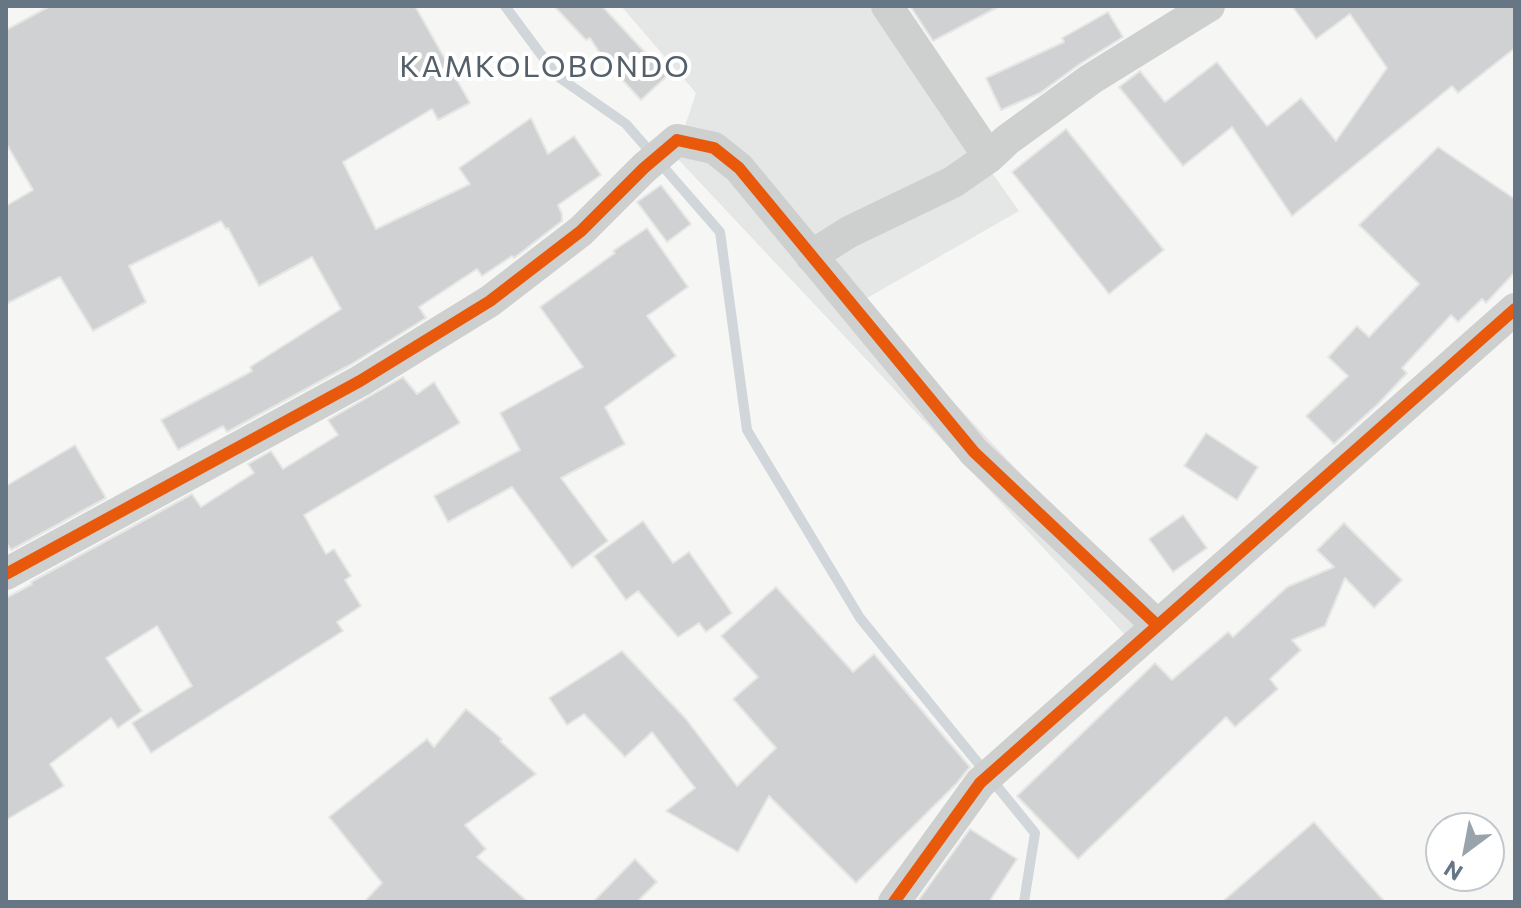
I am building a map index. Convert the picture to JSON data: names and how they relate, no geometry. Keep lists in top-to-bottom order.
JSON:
{
  "districts": ["KAMKOLOBONDO"],
  "north": "bottom left"
}
